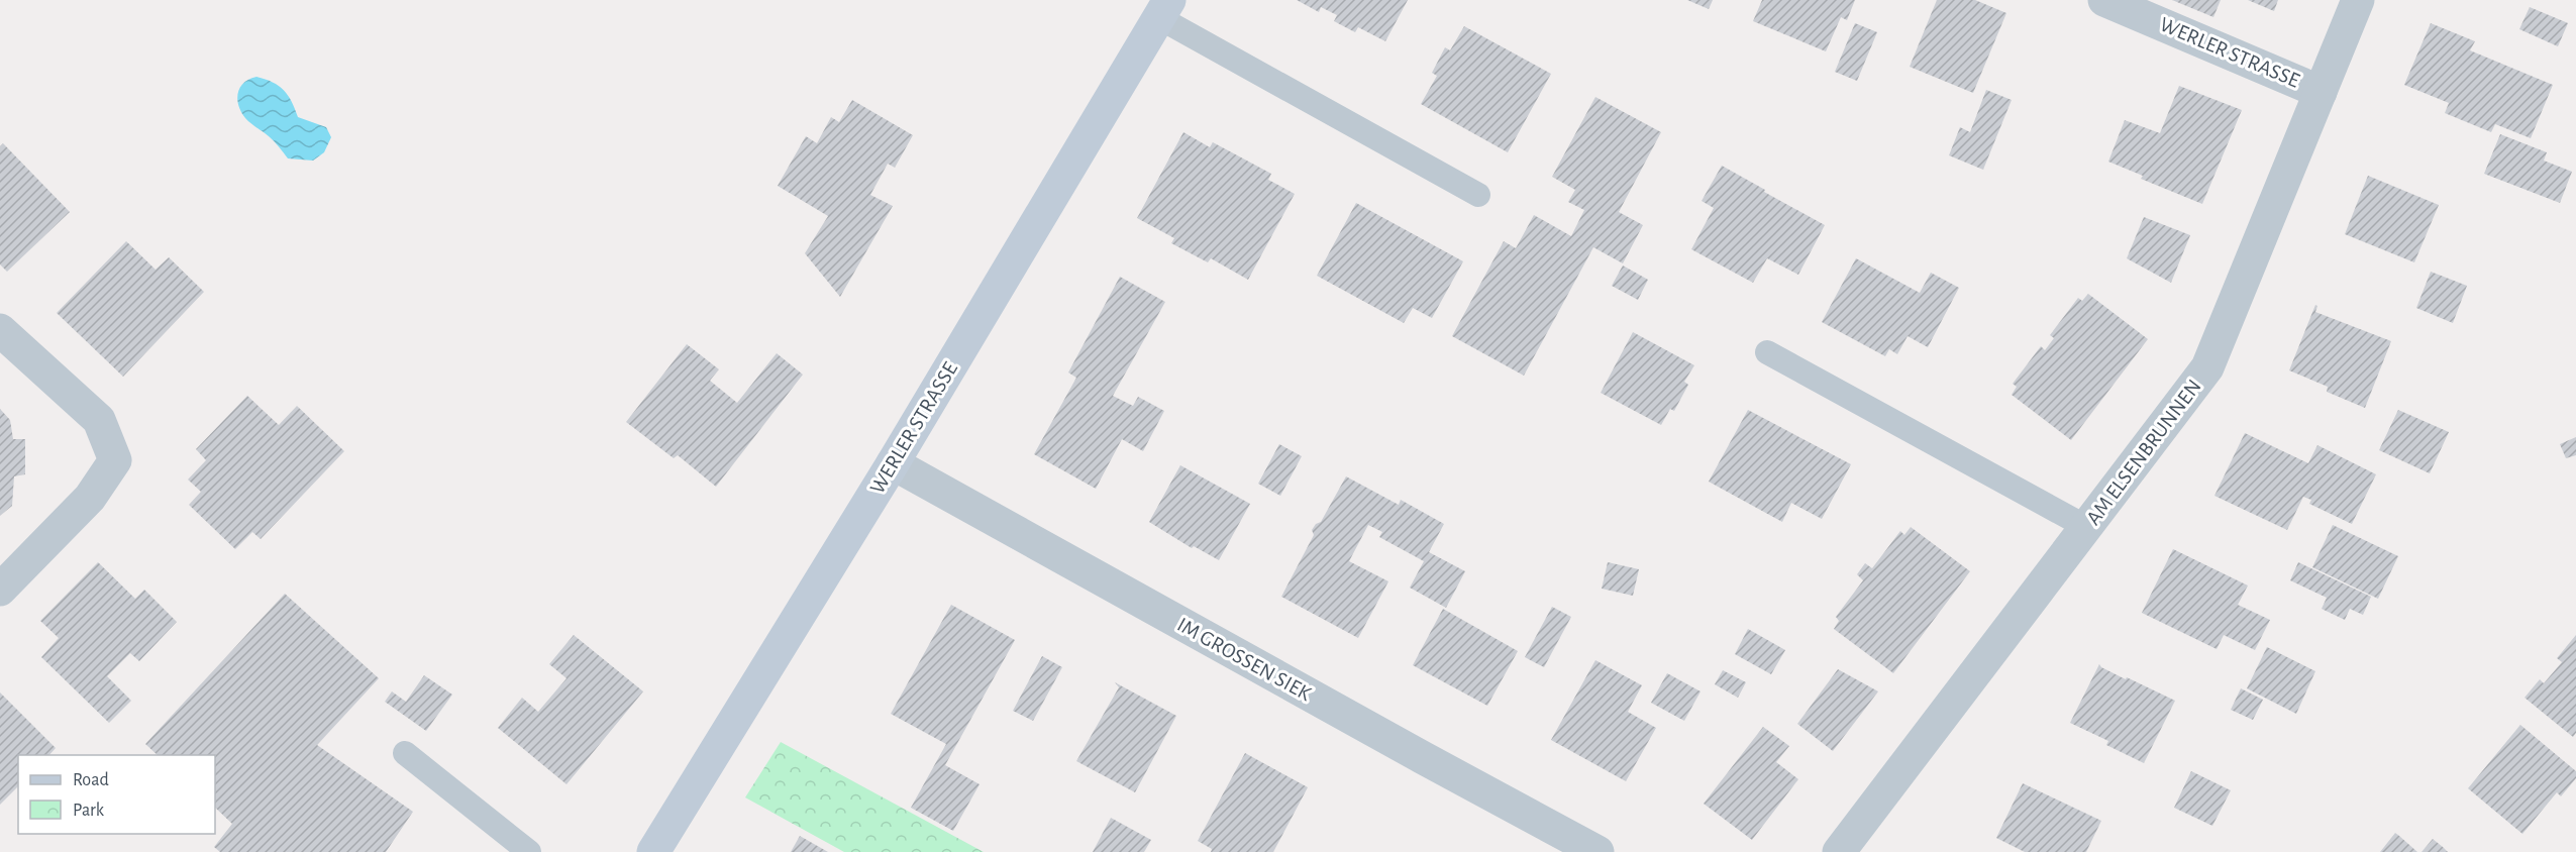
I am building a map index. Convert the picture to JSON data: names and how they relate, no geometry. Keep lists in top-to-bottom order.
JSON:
{
  "streets": {
    "main road": ["WERLER STRASSE"],
    "street": ["AM ELSENBRUNNEN", "IM GROSSEN SIEK"]
  },
  "crossings": [
    ["WERLER STRASSE", "AM ELSENBRUNNEN"],
    ["WERLER STRASSE", "IM GROSSEN SIEK"]
  ],
  "legend": ["Road", "Park"]
}
